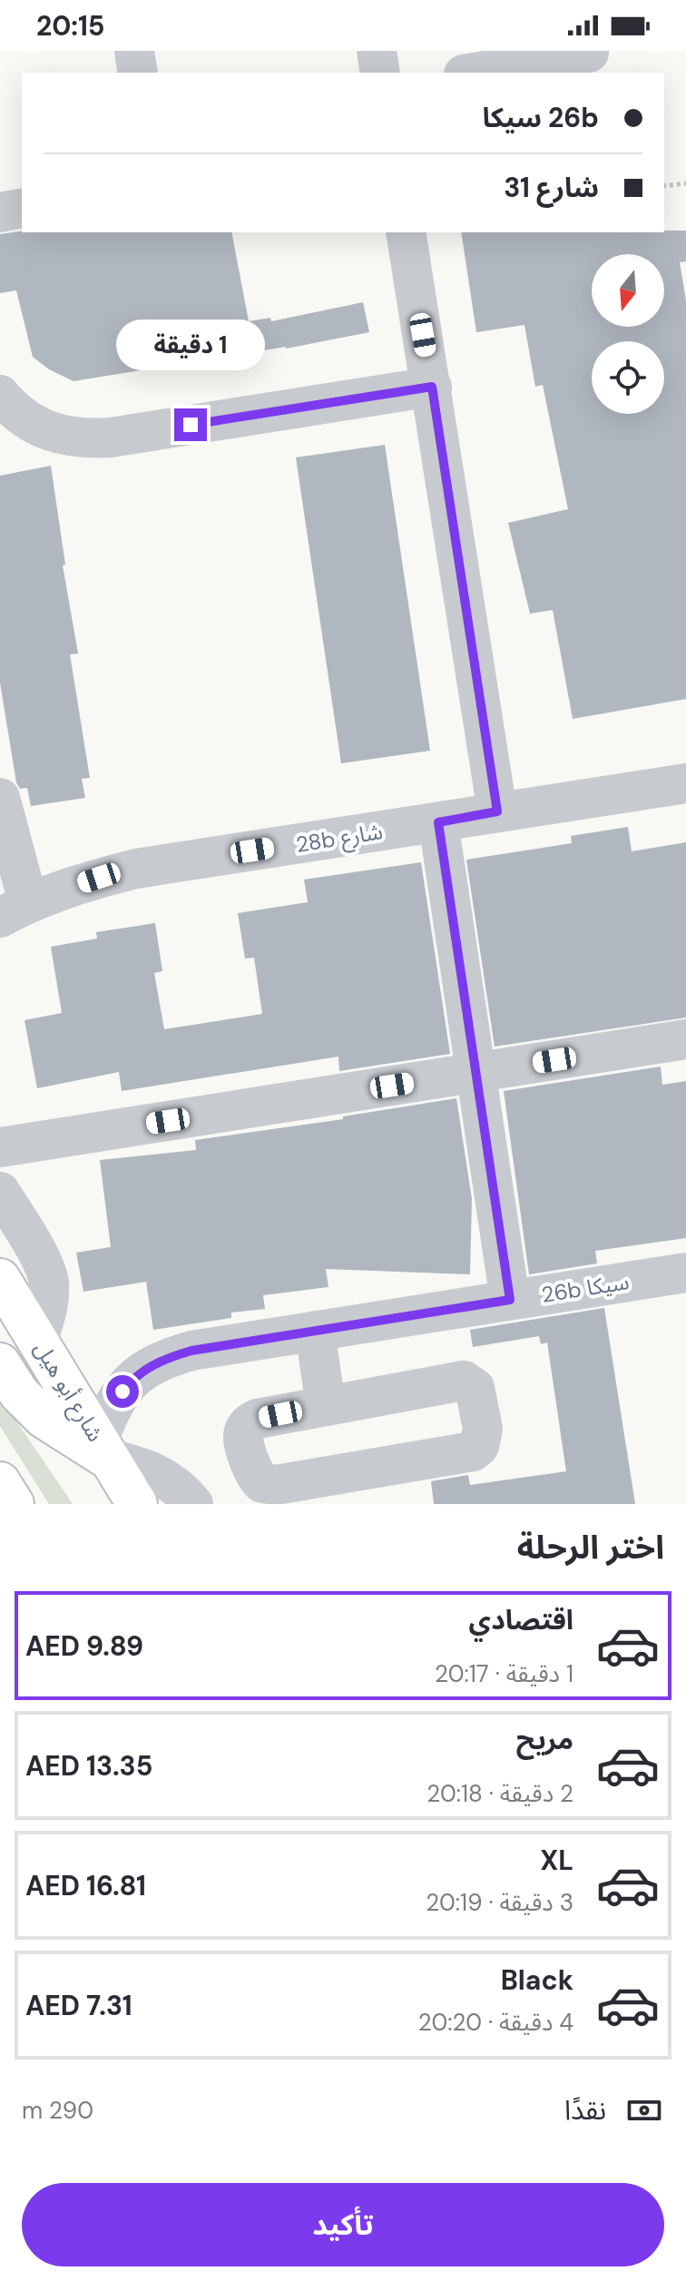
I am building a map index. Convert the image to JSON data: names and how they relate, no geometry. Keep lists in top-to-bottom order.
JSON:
{
  "streets": {
    "main road": ["شارع أبو هيل"],
    "street": ["28b شارع", "26b سيكا"]
  },
  "crossings": [
    ["26b سيكا", "شارع أبو هيل"]
  ],
  "north": "bottom",
  "page": {
    "status": "20:15",
    "banner": ["26b سيكا", "شارع 31"],
    "bubble": "1 دقيقة",
    "heading": "اختر الرحلة",
    "list": [
      {
        "name": "اقتصادي",
        "note": "1 دقيقة · 20:17",
        "value": "AED 9.89"
      },
      {
        "name": "مريح",
        "note": "2 دقيقة · 20:18",
        "value": "AED 13.35"
      },
      {
        "name": "XL",
        "note": "3 دقيقة · 20:19",
        "value": "AED 16.81"
      },
      {
        "name": "Black",
        "note": "4 دقيقة · 20:20",
        "value": "AED 7.31"
      }
    ],
    "pay": ["نقدًا", "290 m"],
    "buttons": "تأكيد"
  }
}
